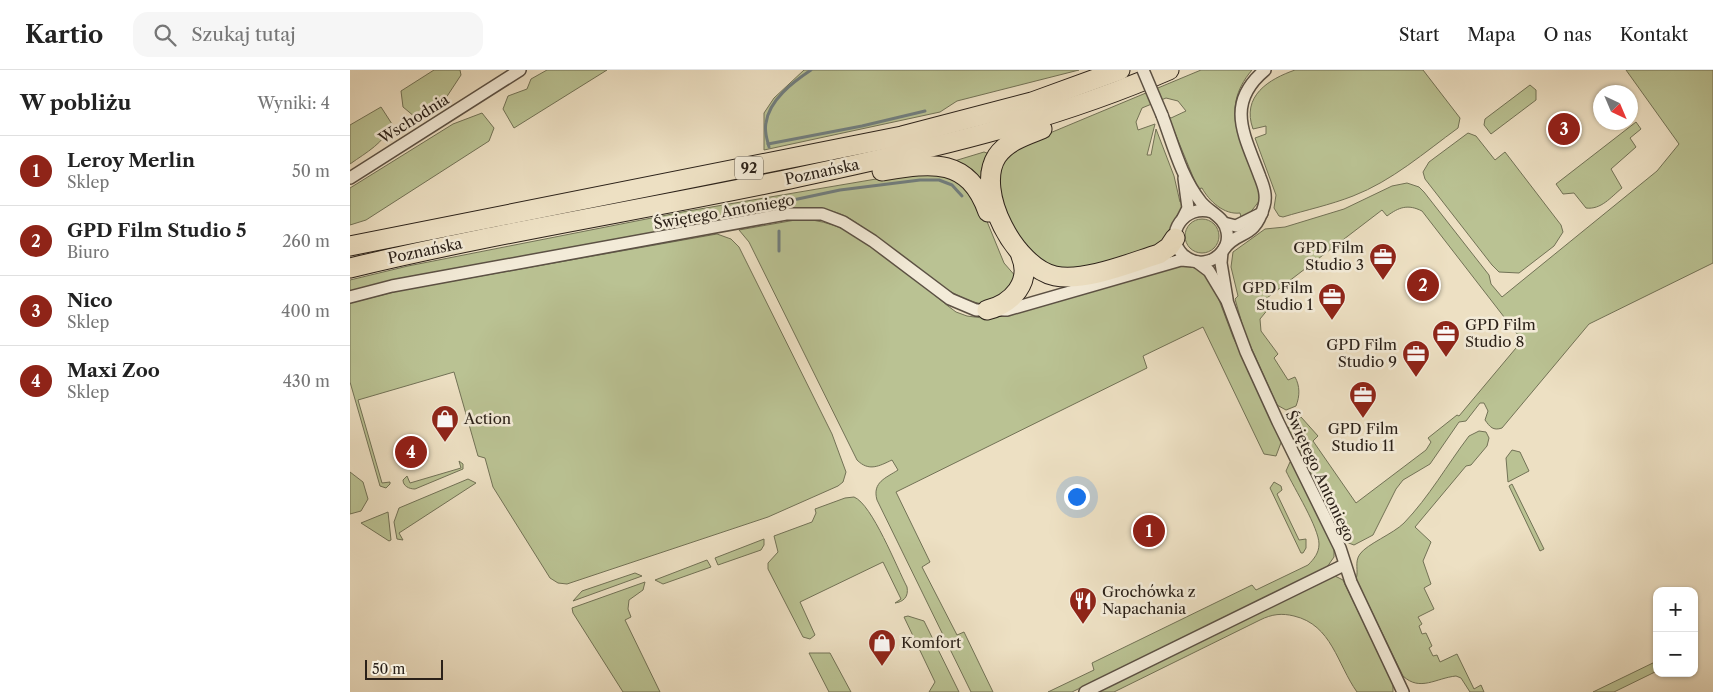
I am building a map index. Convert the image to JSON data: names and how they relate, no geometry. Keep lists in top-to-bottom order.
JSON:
{
  "streets": {
    "main road": ["92", "Poznańska"],
    "street": ["Wschodnia", "Świętego Antoniego"]
  },
  "places": {
    "office": [
      "GPD Film Studio 3",
      "GPD Film Studio 1",
      "GPD Film Studio 8",
      "GPD Film Studio 9",
      "GPD Film Studio 11"
    ],
    "shop": ["Action", "Komfort"],
    "restaurant": ["Grochówka z Napachania"]
  },
  "scale_bar": "50 m",
  "north": "bottom right",
  "page": {
    "header": "Kartio",
    "search": "Szukaj tutaj",
    "nav": [
      "Start",
      "Mapa",
      "O nas",
      "Kontakt"
    ],
    "heading": ["W pobliżu", "Wyniki: 4"],
    "pins": [
      "3",
      "2",
      "4",
      "1"
    ],
    "list": [
      {
        "mark": "1",
        "name": "Leroy Merlin",
        "note": "Sklep",
        "value": "50 m"
      },
      {
        "mark": "2",
        "name": "GPD Film Studio 5",
        "note": "Biuro",
        "value": "260 m"
      },
      {
        "mark": "3",
        "name": "Nico",
        "note": "Sklep",
        "value": "400 m"
      },
      {
        "mark": "4",
        "name": "Maxi Zoo",
        "note": "Sklep",
        "value": "430 m"
      }
    ],
    "map_buttons": ["+", "−"],
    "scale": "50 m"
  }
}
